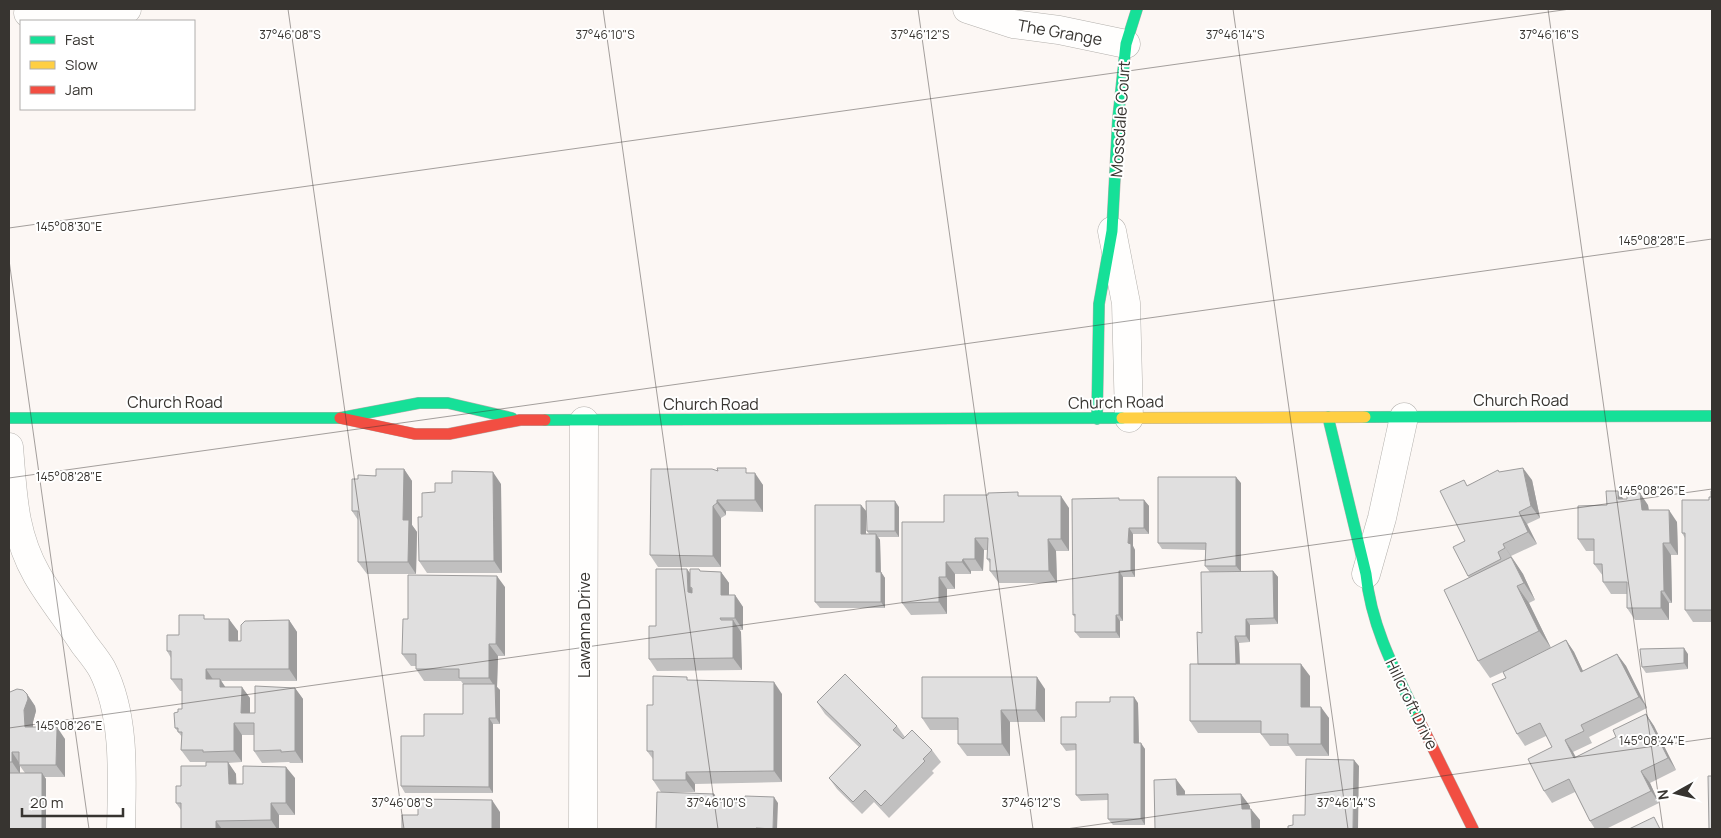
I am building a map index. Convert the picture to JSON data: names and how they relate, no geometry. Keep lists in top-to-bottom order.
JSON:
{
  "streets": {
    "street": [
      "The Grange",
      "Mossdale Court",
      "Church Road",
      "Lawanna Drive",
      "Hillcroft Drive"
    ]
  },
  "crossings": [
    ["The Grange", "Mossdale Court"],
    ["Mossdale Court", "Church Road"],
    ["Church Road", "Lawanna Drive"],
    ["Church Road", "Hillcroft Drive"]
  ],
  "legend": ["Fast", "Slow", "Jam"],
  "scale_bar": "20 m",
  "north": "left",
  "coordinates": [
    "37°46'08\"S",
    "37°46'10\"S",
    "37°46'12\"S",
    "37°46'14\"S",
    "37°46'16\"S",
    "145°08'30\"E",
    "145°08'28\"E",
    "145°08'26\"E",
    "145°08'24\"E"
  ]
}
